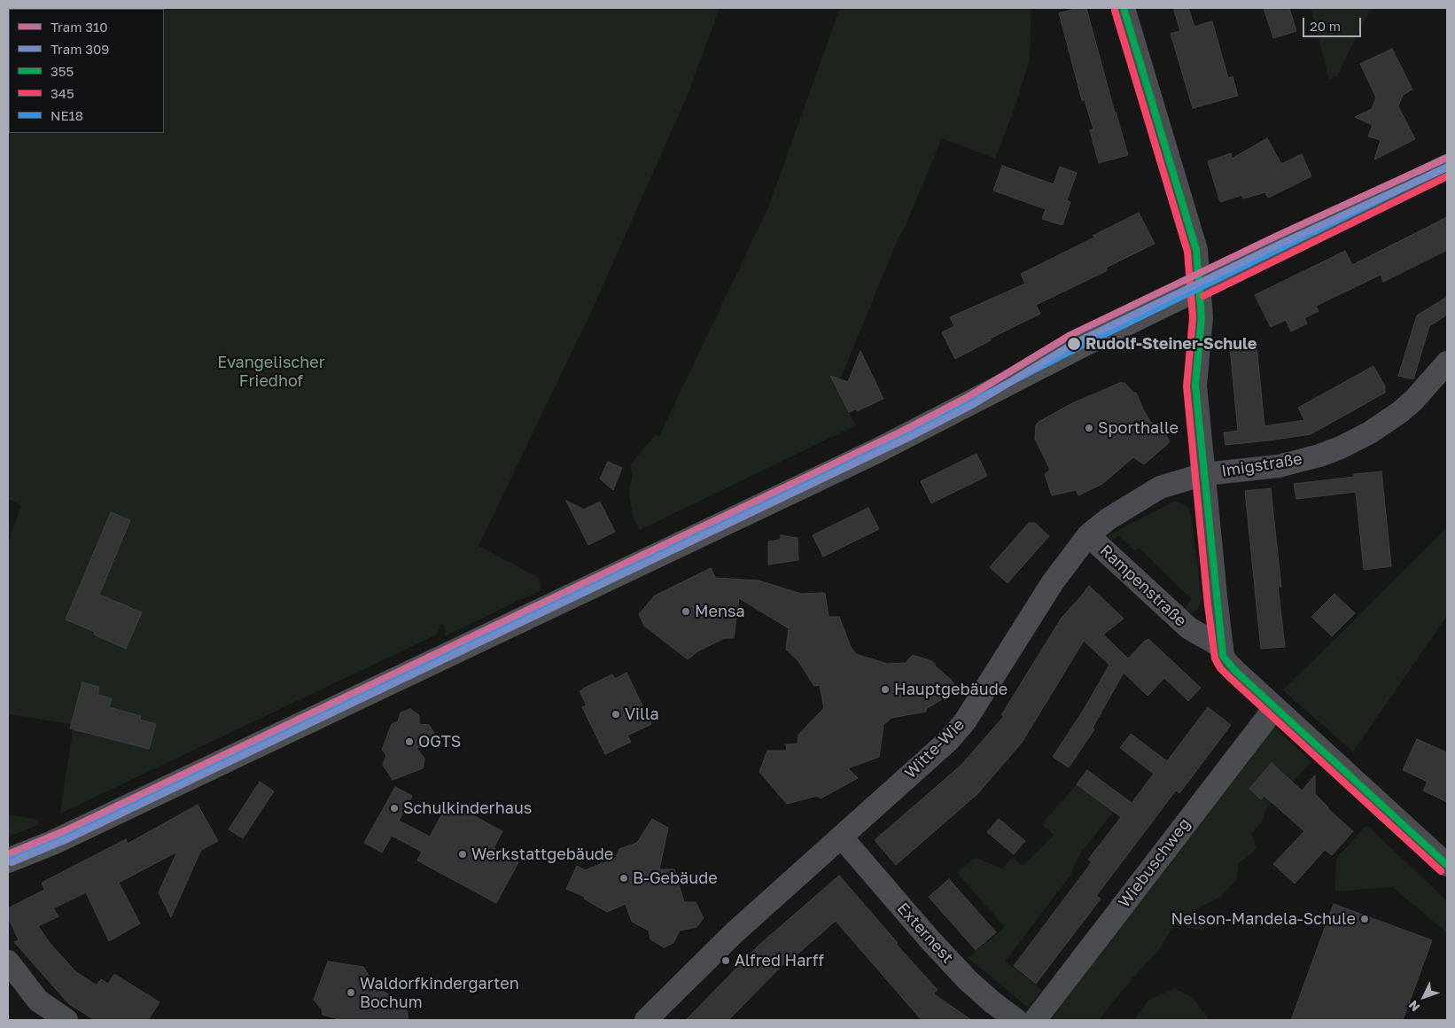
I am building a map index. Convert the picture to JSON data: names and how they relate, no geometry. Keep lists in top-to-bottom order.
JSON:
{
  "streets": {
    "street": [
      "Imigstraße",
      "Rampenstraße",
      "Witte-Wie",
      "Wiebuschweg",
      "Externest"
    ]
  },
  "crossings": [
    ["Imigstraße", "Witte-Wie"],
    ["Rampenstraße", "Witte-Wie"],
    ["Witte-Wie", "Externest"]
  ],
  "parks": ["Evangelischer Friedhof"],
  "places": [
    "Rudolf-Steiner-Schule",
    "Sporthalle",
    "Mensa",
    "Hauptgebäude",
    "Villa",
    "OGTS",
    "Schulkinderhaus",
    "Werkstattgebäude",
    "B-Gebäude",
    "Nelson-Mandela-Schule",
    "Alfred Harff",
    "Waldorfkindergarten Bochum"
  ],
  "lines": [
    "transit line 355",
    "transit line 345",
    "tram line 310",
    "transit line NE18",
    "tram line 309"
  ],
  "legend": [
    "Tram 310",
    "Tram 309",
    "355",
    "345",
    "NE18"
  ],
  "scale_bar": "20 m",
  "north": "bottom left"
}
